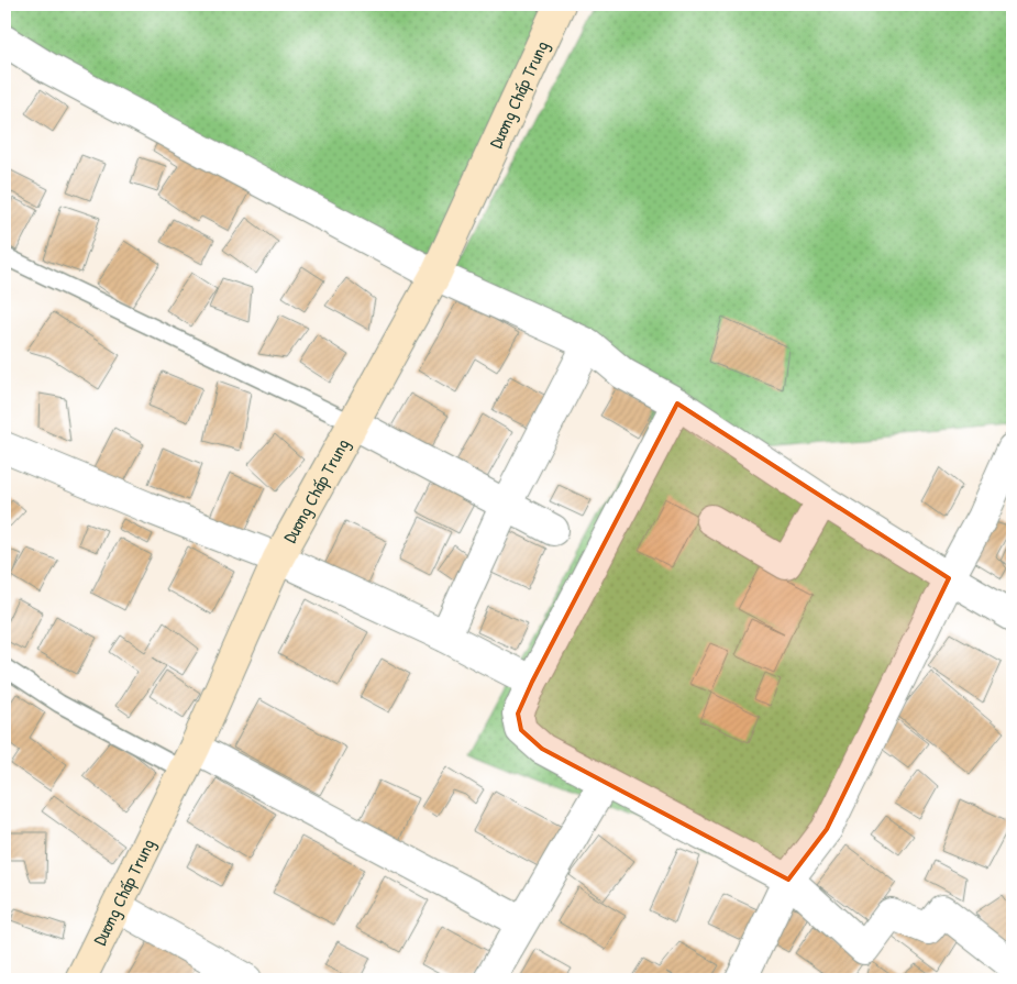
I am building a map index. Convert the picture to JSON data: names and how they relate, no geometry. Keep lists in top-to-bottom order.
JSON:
{
  "streets": {
    "street": ["Dương Chấp Trung"]
  }
}
